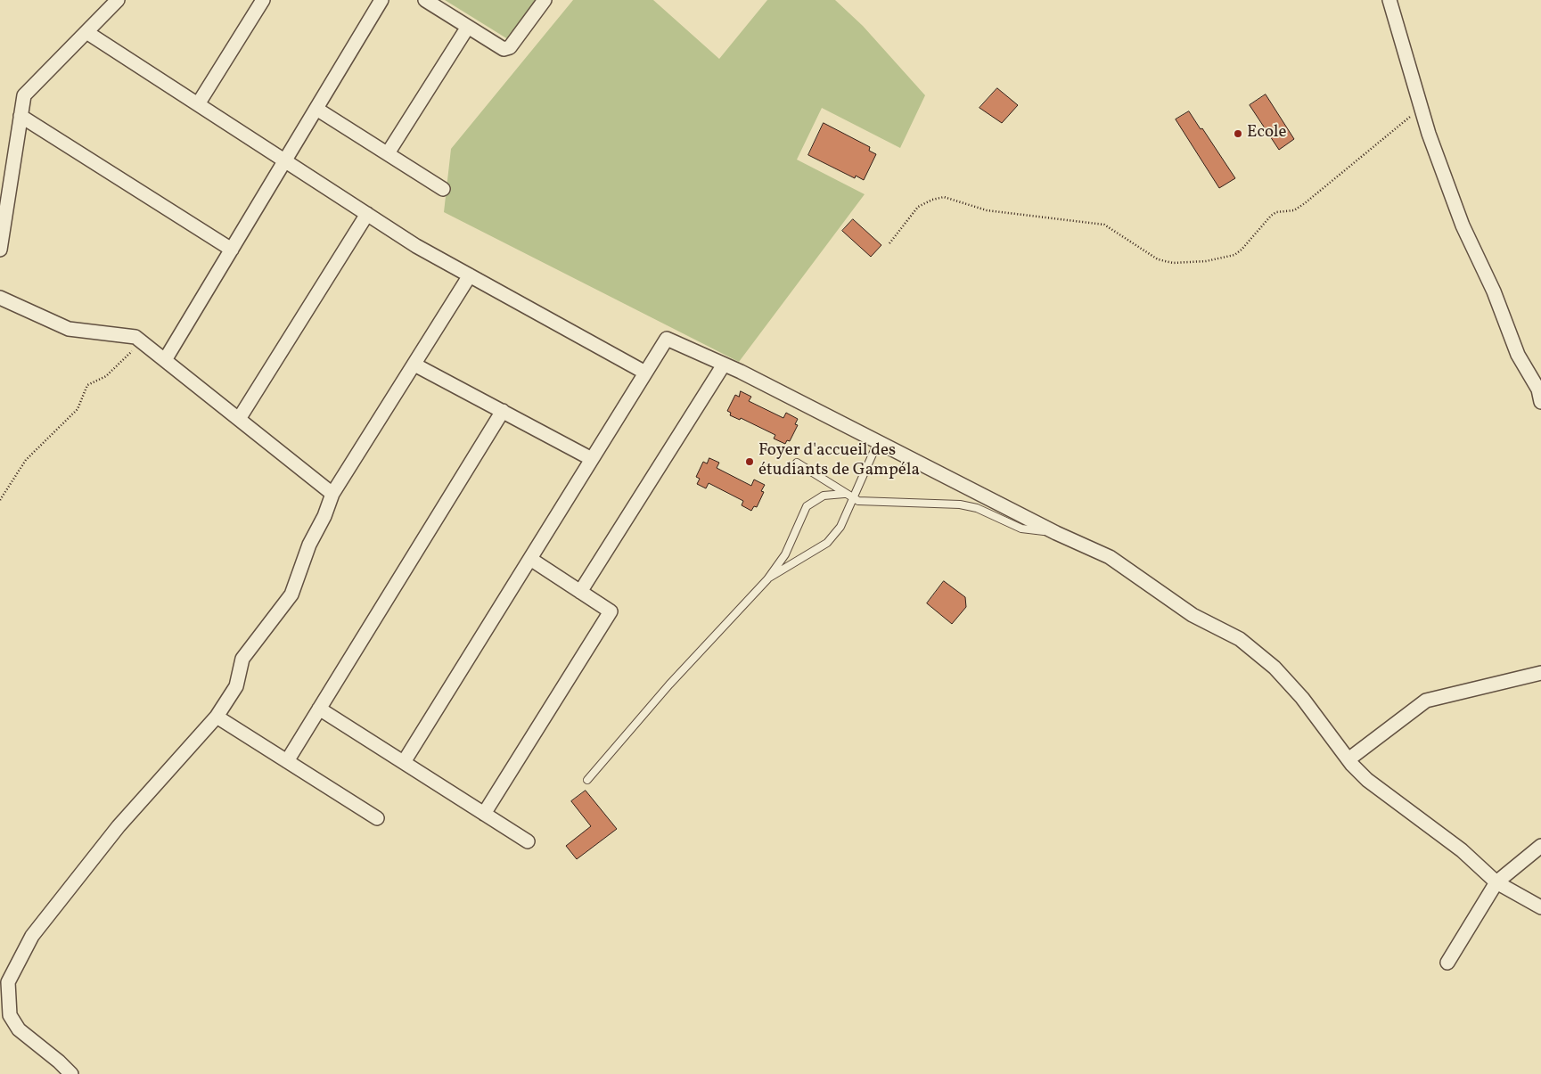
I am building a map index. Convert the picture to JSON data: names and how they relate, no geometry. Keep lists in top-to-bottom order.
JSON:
{
  "places": ["Ecole", "Foyer d'accueil des étudiants de Gampéla"]
}
